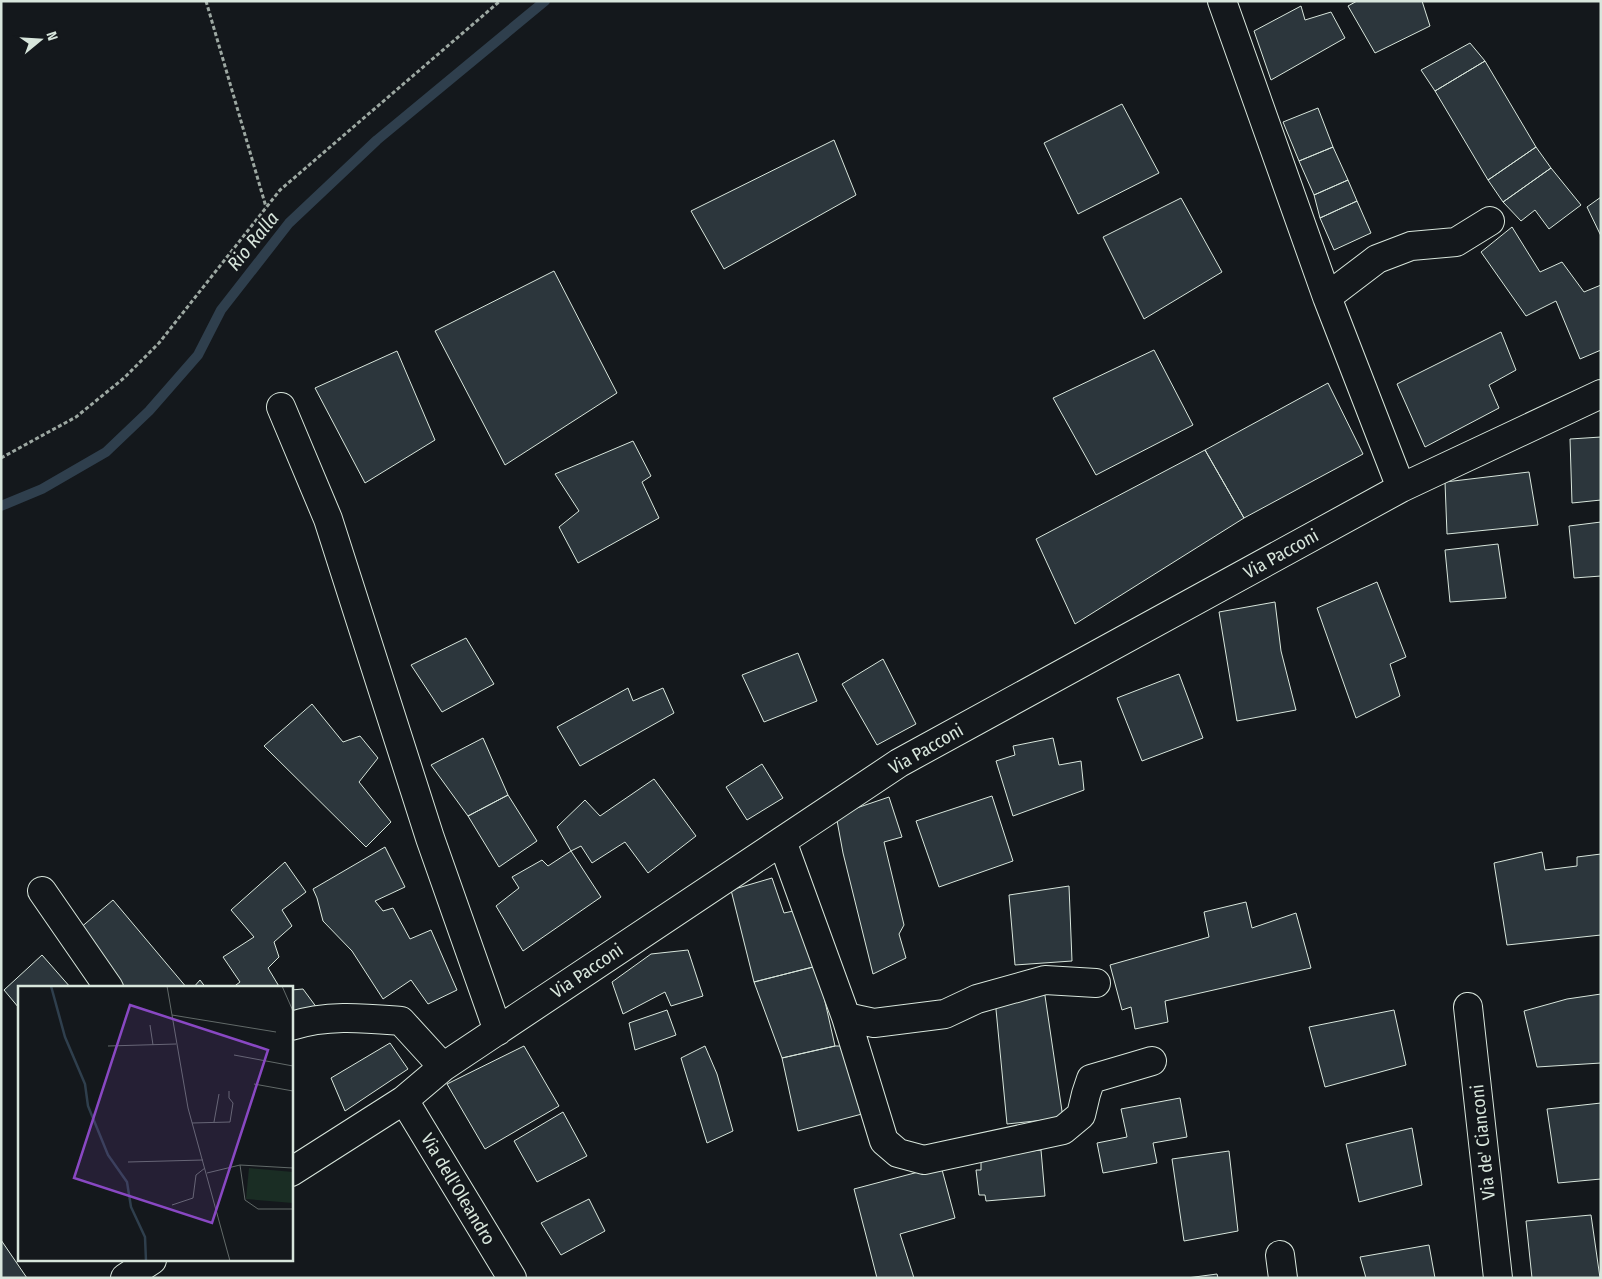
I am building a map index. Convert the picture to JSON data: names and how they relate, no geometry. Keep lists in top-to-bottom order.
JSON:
{
  "streets": {
    "street": ["Via Pacconi", "Via de' Cianconi", "Via dell'Oleandro"]
  },
  "crossings": [
    ["Via Pacconi", "Via dell'Oleandro"]
  ],
  "water": ["Rio Ralla"],
  "north": "right"
}
